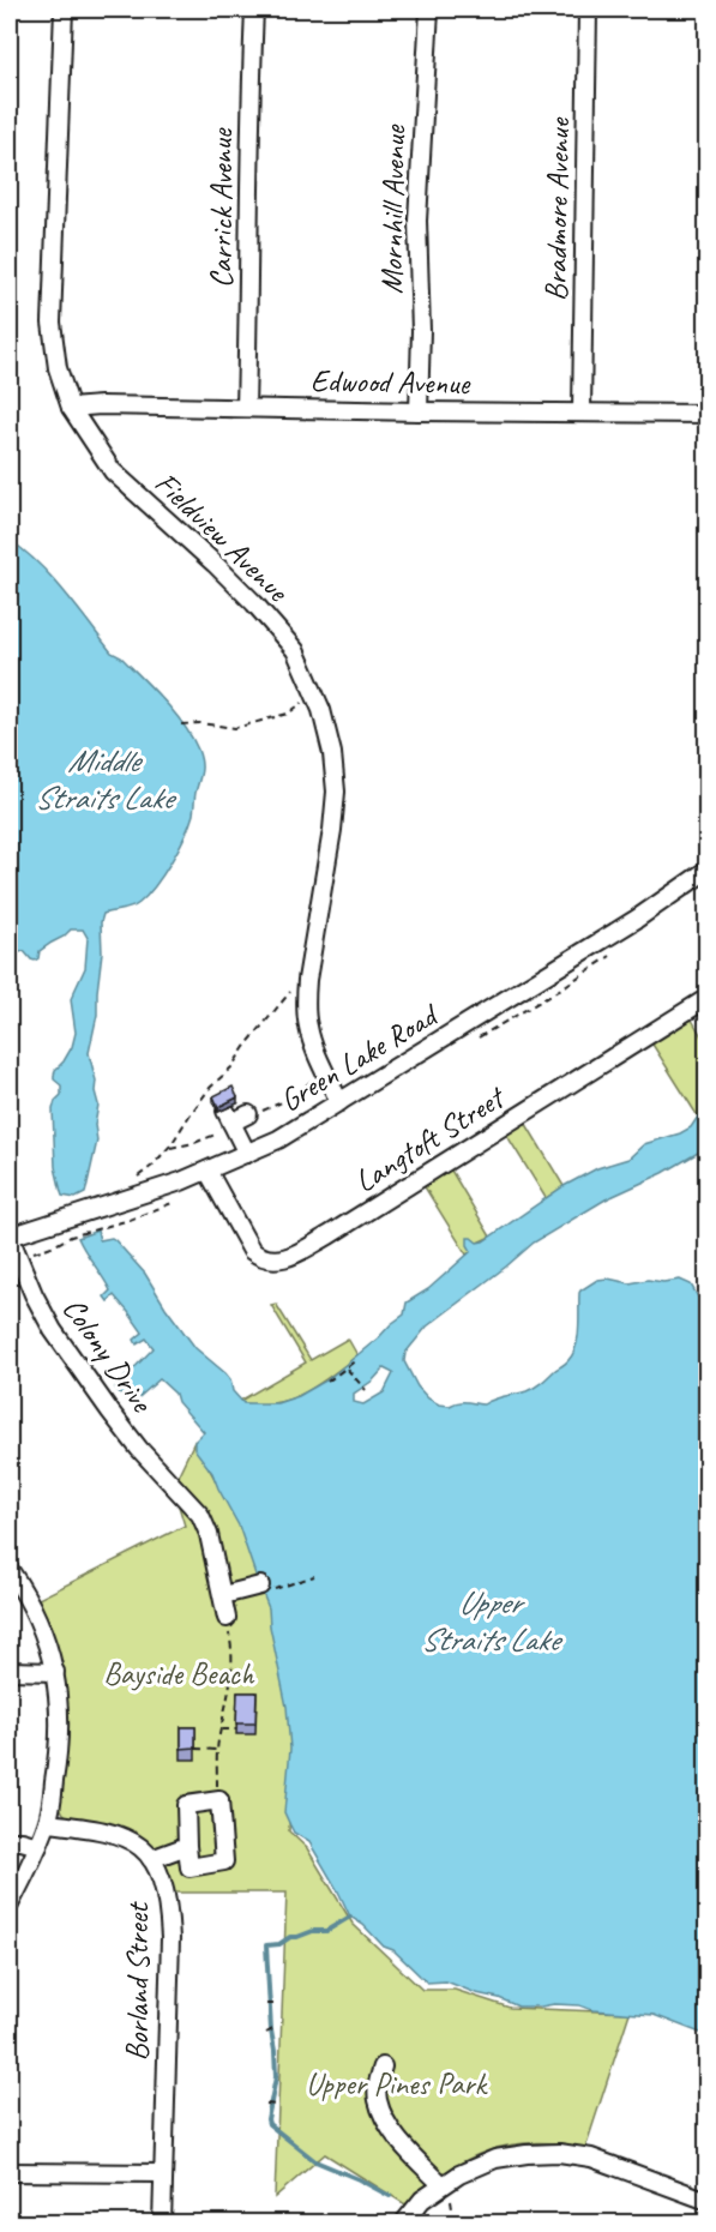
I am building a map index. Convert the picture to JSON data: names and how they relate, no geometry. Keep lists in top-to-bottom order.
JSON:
{
  "streets": {
    "street": [
      "Carrick Avenue",
      "Mornhill Avenue",
      "Bradmore Avenue",
      "Edwood Avenue",
      "Fieldview Avenue",
      "Green Lake Road",
      "Langtoft Street",
      "Colony Drive",
      "Borland Street"
    ]
  },
  "crossings": [
    ["Carrick Avenue", "Edwood Avenue"],
    ["Mornhill Avenue", "Edwood Avenue"],
    ["Bradmore Avenue", "Edwood Avenue"],
    ["Edwood Avenue", "Fieldview Avenue"],
    ["Fieldview Avenue", "Green Lake Road"],
    ["Green Lake Road", "Langtoft Street"],
    ["Green Lake Road", "Colony Drive"]
  ],
  "water": ["Middle Straits Lake", "Upper Straits Lake"],
  "parks": ["Bayside Beach", "Upper Pines Park"]
}
